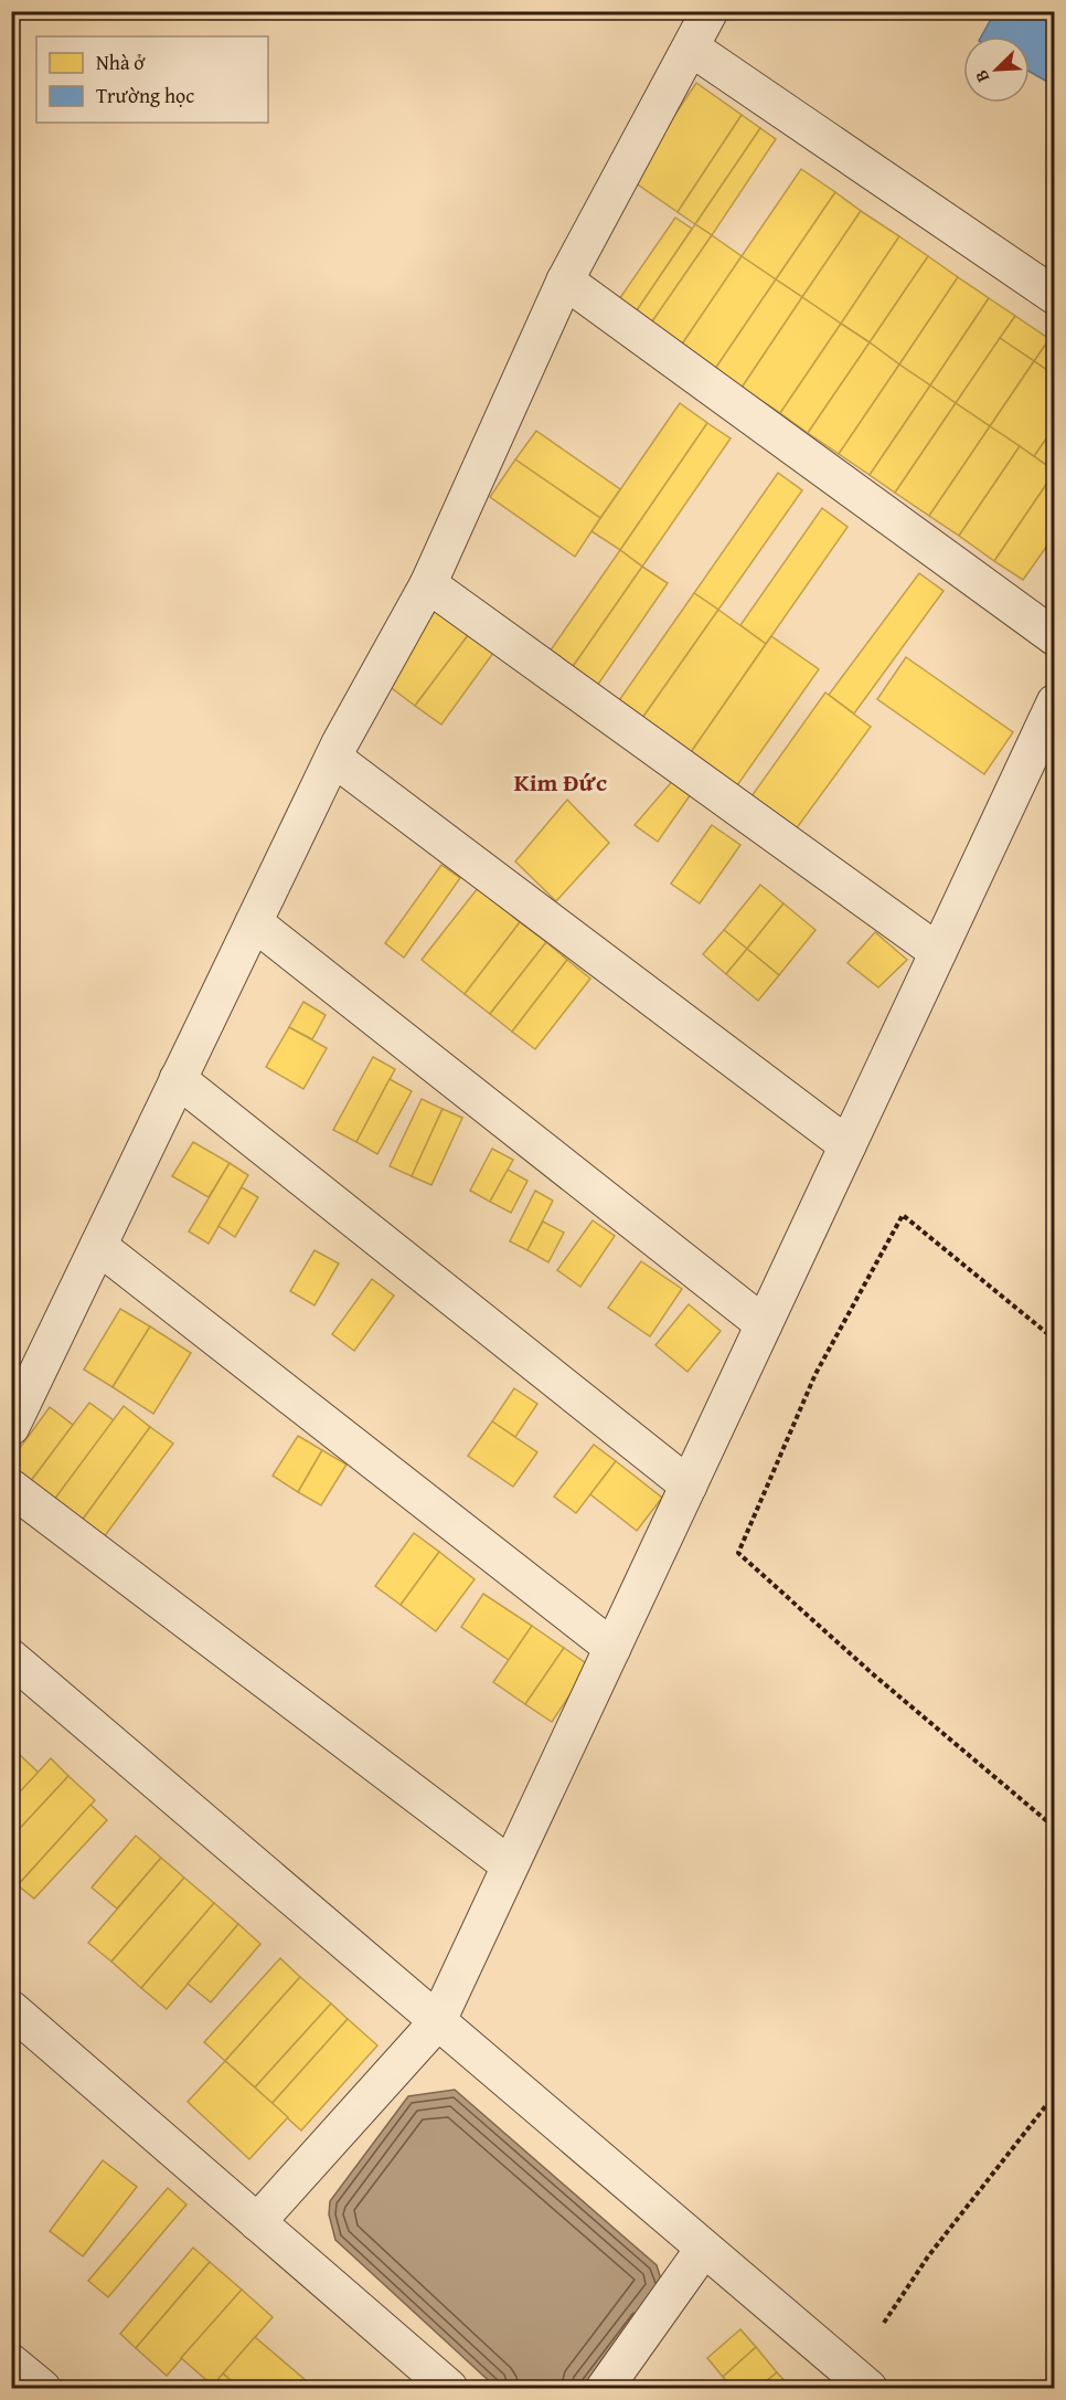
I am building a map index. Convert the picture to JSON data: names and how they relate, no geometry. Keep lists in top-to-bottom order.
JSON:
{
  "districts": ["Kim Đức"],
  "legend": ["Nhà ở", "Trường học"],
  "north": "bottom left"
}
